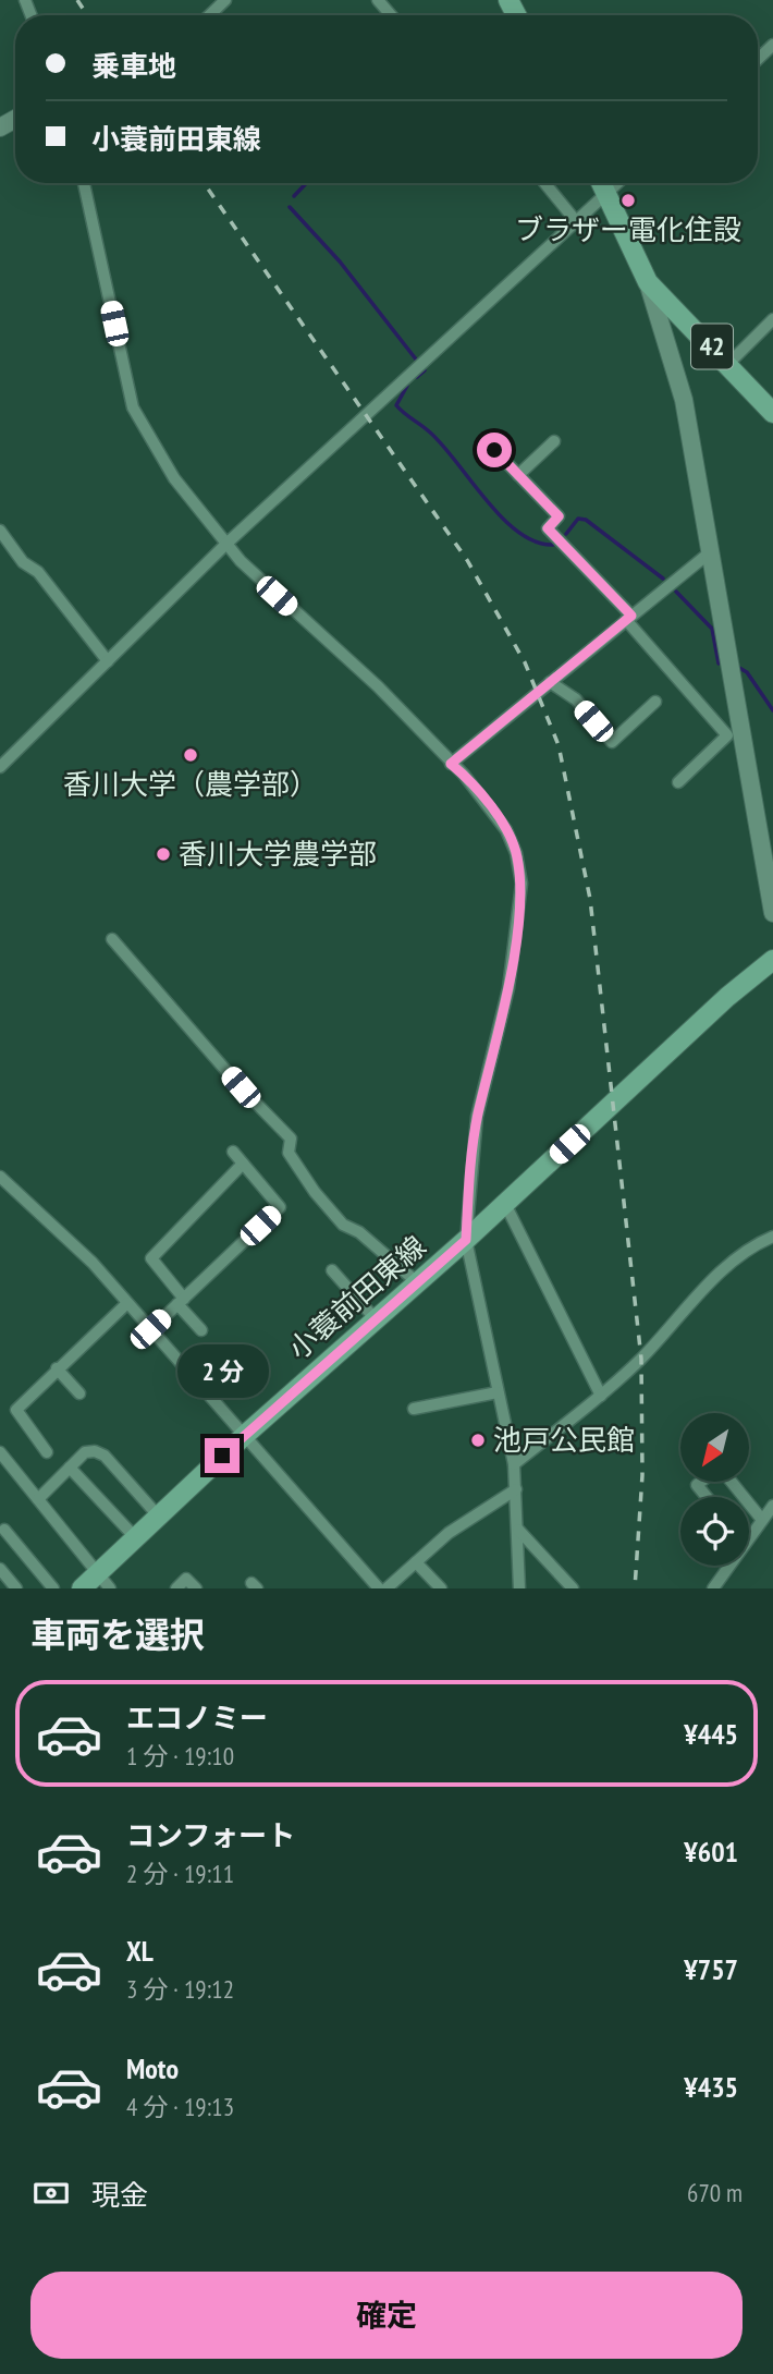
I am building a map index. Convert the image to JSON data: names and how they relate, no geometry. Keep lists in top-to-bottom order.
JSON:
{
  "streets": {
    "main road": ["42", "小蓑前田東線"]
  },
  "places": [
    "ブラザー電化住設",
    "香川大学（農学部）",
    "香川大学農学部",
    "池戸公民館"
  ],
  "north": "bottom left",
  "page": {
    "banner": ["乗車地", "小蓑前田東線"],
    "bubble": "2 分",
    "heading": "車両を選択",
    "list": [
      {
        "name": "エコノミー",
        "note": "1 分 · 19:10",
        "value": "¥445"
      },
      {
        "name": "コンフォート",
        "note": "2 分 · 19:11",
        "value": "¥601"
      },
      {
        "name": "XL",
        "note": "3 分 · 19:12",
        "value": "¥757"
      },
      {
        "name": "Moto",
        "note": "4 分 · 19:13",
        "value": "¥435"
      }
    ],
    "pay": ["現金", "670 m"],
    "buttons": "確定"
  }
}
